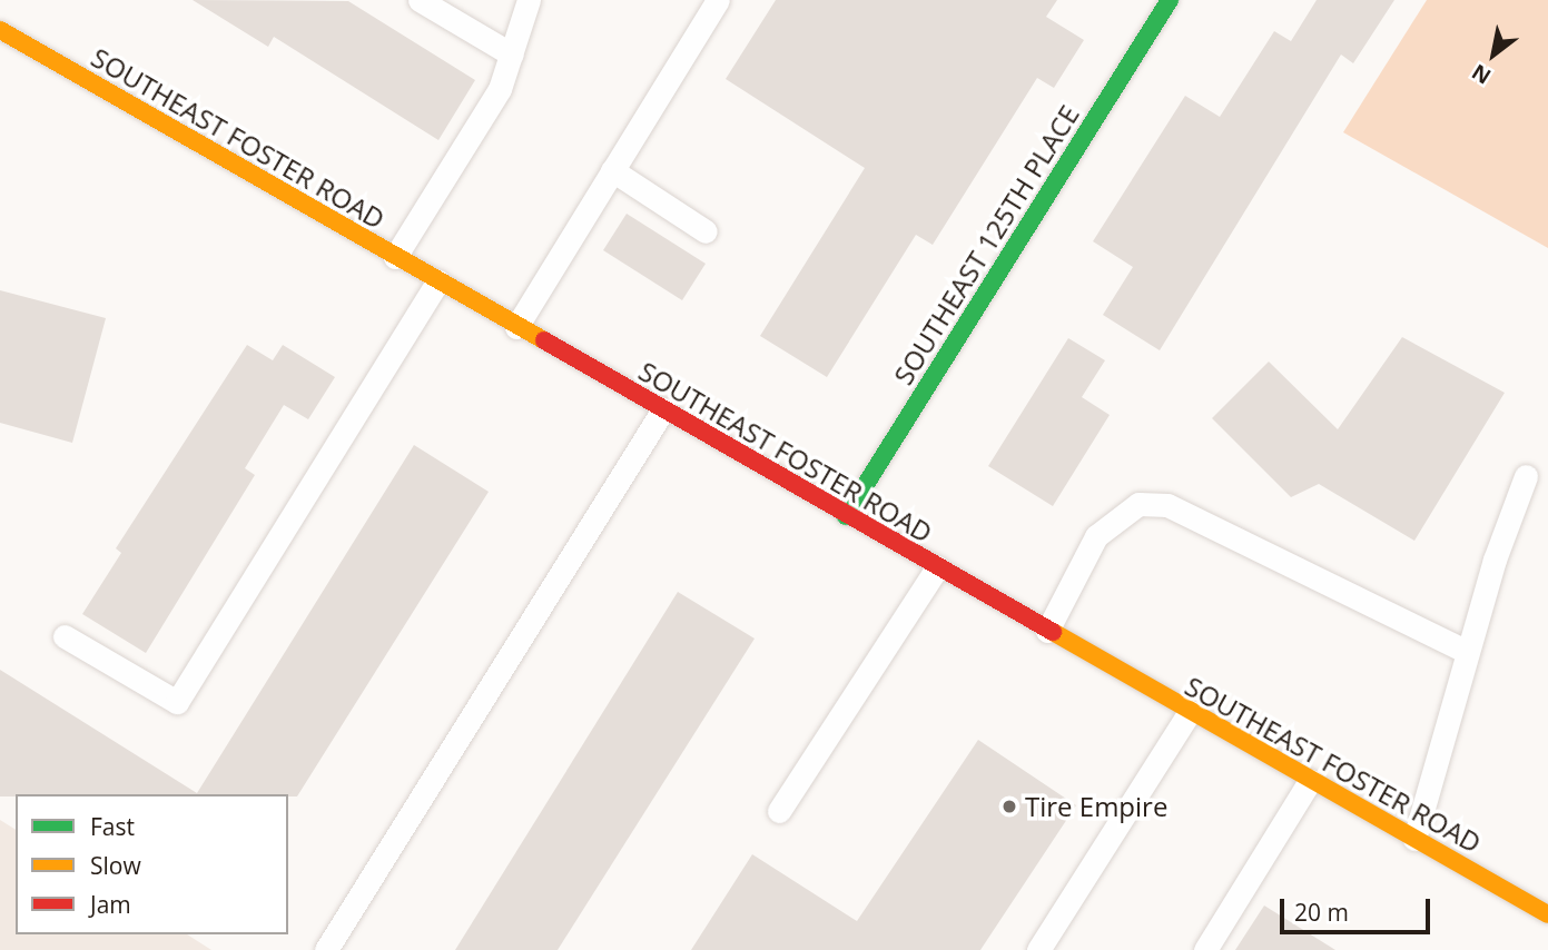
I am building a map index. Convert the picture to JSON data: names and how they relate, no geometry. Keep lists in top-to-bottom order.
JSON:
{
  "streets": {
    "main road": ["SOUTHEAST FOSTER ROAD", "SOUTHEAST 125TH PLACE"]
  },
  "crossings": [
    ["SOUTHEAST FOSTER ROAD", "SOUTHEAST 125TH PLACE"]
  ],
  "places": ["Tire Empire"],
  "legend": ["Fast", "Slow", "Jam"],
  "scale_bar": "20 m",
  "north": "bottom left"
}
